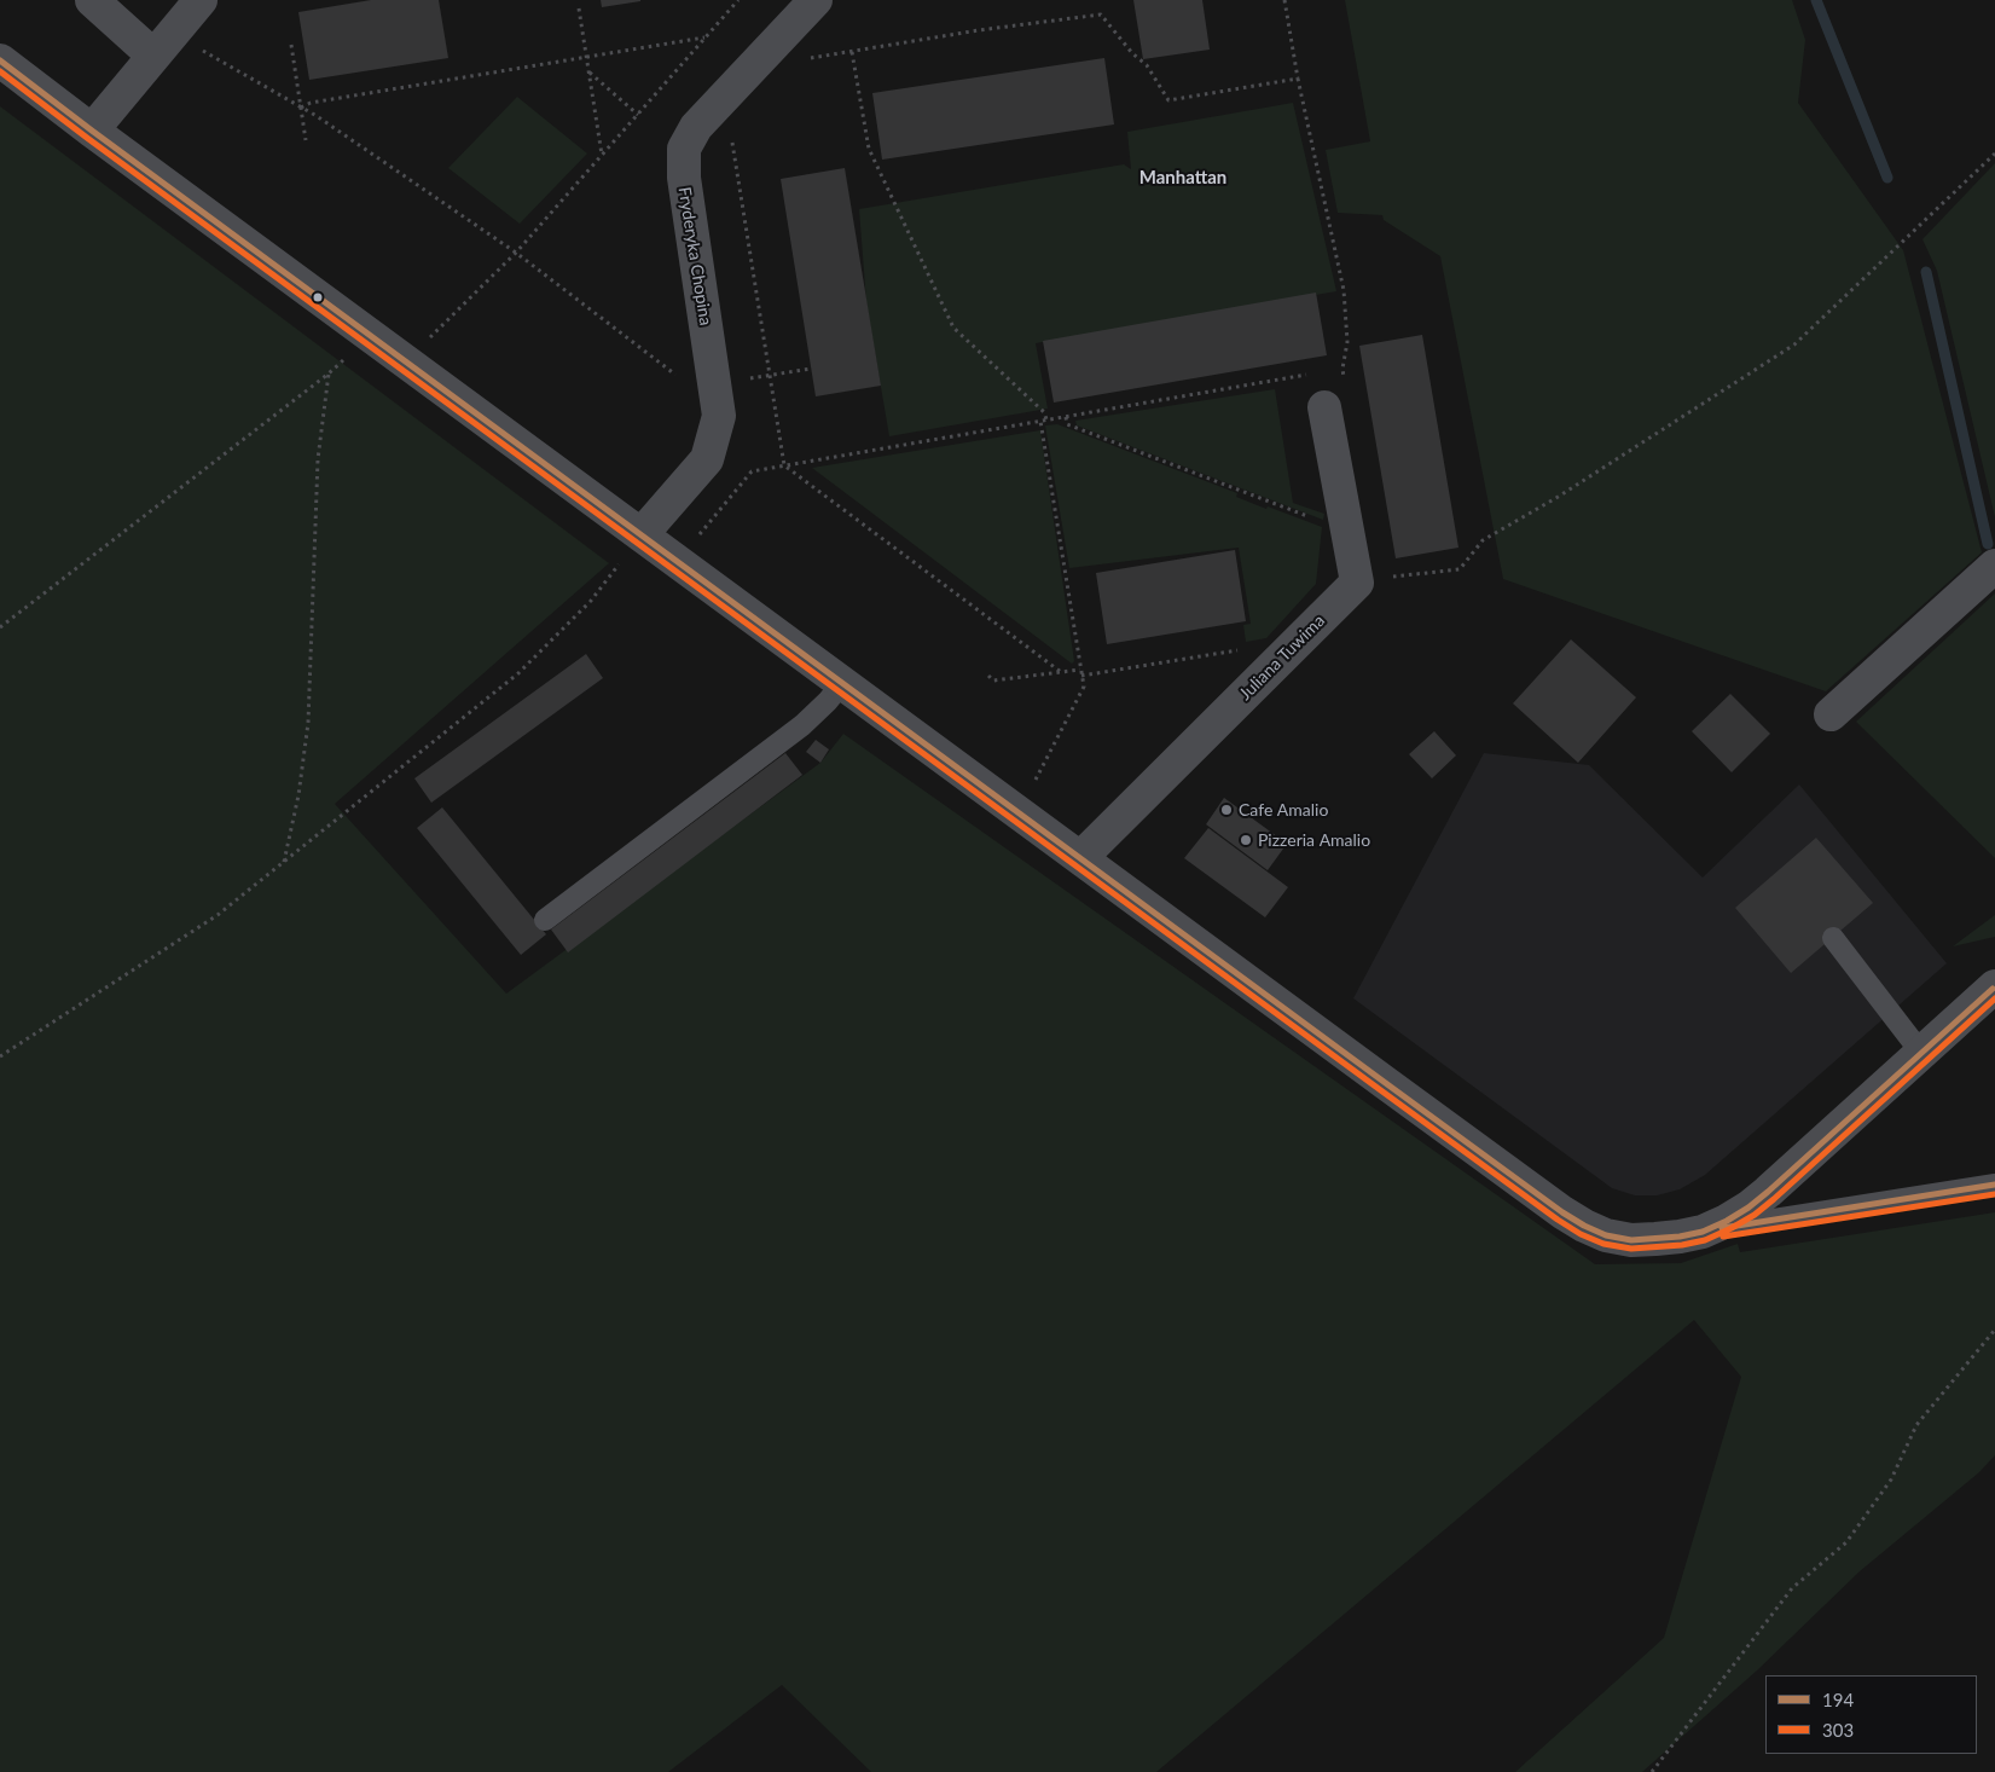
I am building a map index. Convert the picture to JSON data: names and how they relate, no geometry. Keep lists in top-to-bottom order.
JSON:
{
  "streets": {
    "street": ["Fryderyka Chopina", "Juliana Tuwima"]
  },
  "districts": ["Manhattan"],
  "places": ["Cafe Amalio", "Pizzeria Amalio"],
  "lines": ["transit line 194", "transit line 303"],
  "legend": ["194", "303"]
}
